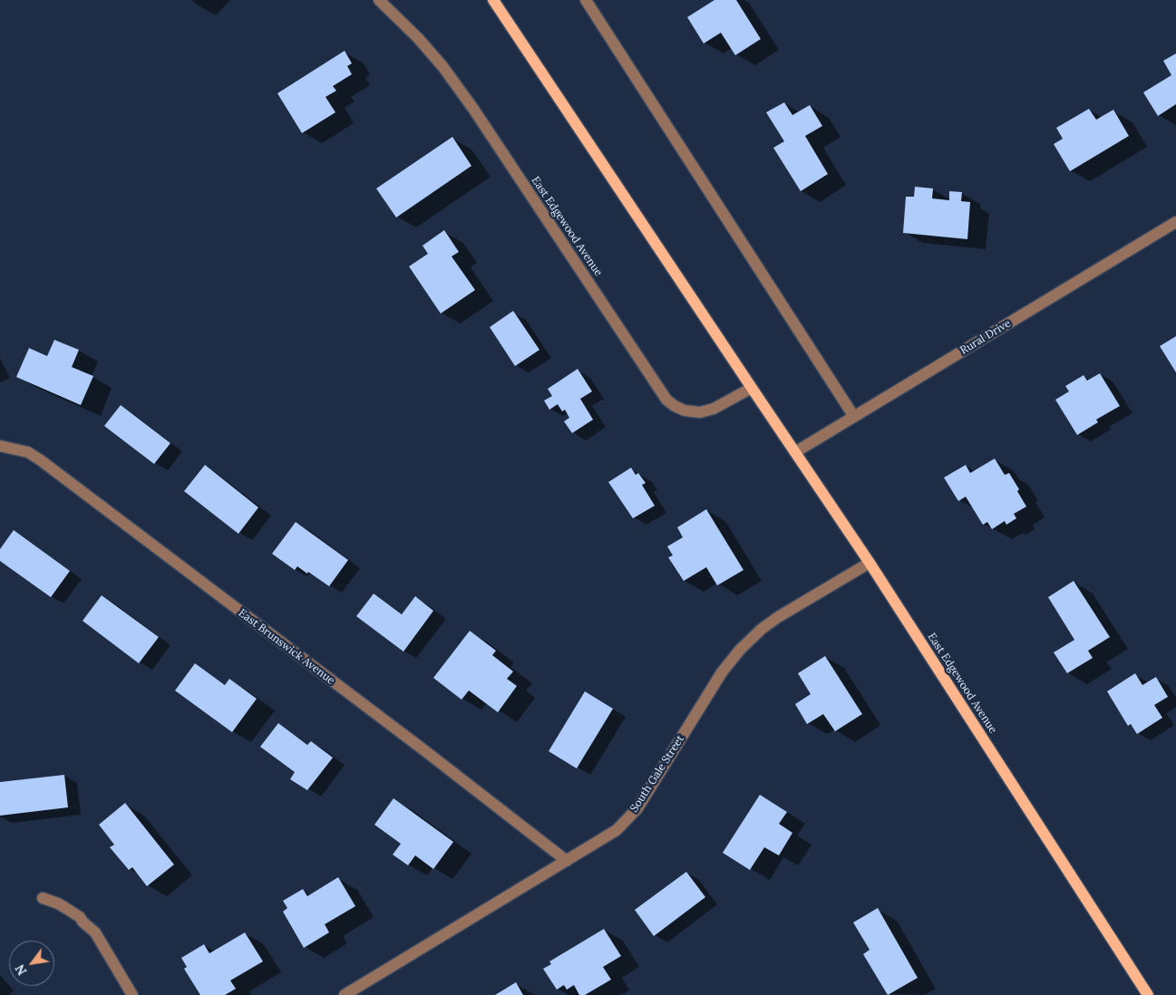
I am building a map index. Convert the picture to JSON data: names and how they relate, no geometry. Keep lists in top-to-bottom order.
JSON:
{
  "streets": {
    "main road": ["East Edgewood Avenue"],
    "street": ["Rural Drive", "East Brunswick Avenue", "South Gale Street"]
  },
  "crossings": [
    ["East Edgewood Avenue", "Rural Drive"],
    ["East Edgewood Avenue", "South Gale Street"],
    ["East Brunswick Avenue", "South Gale Street"]
  ],
  "north": "bottom left"
}
